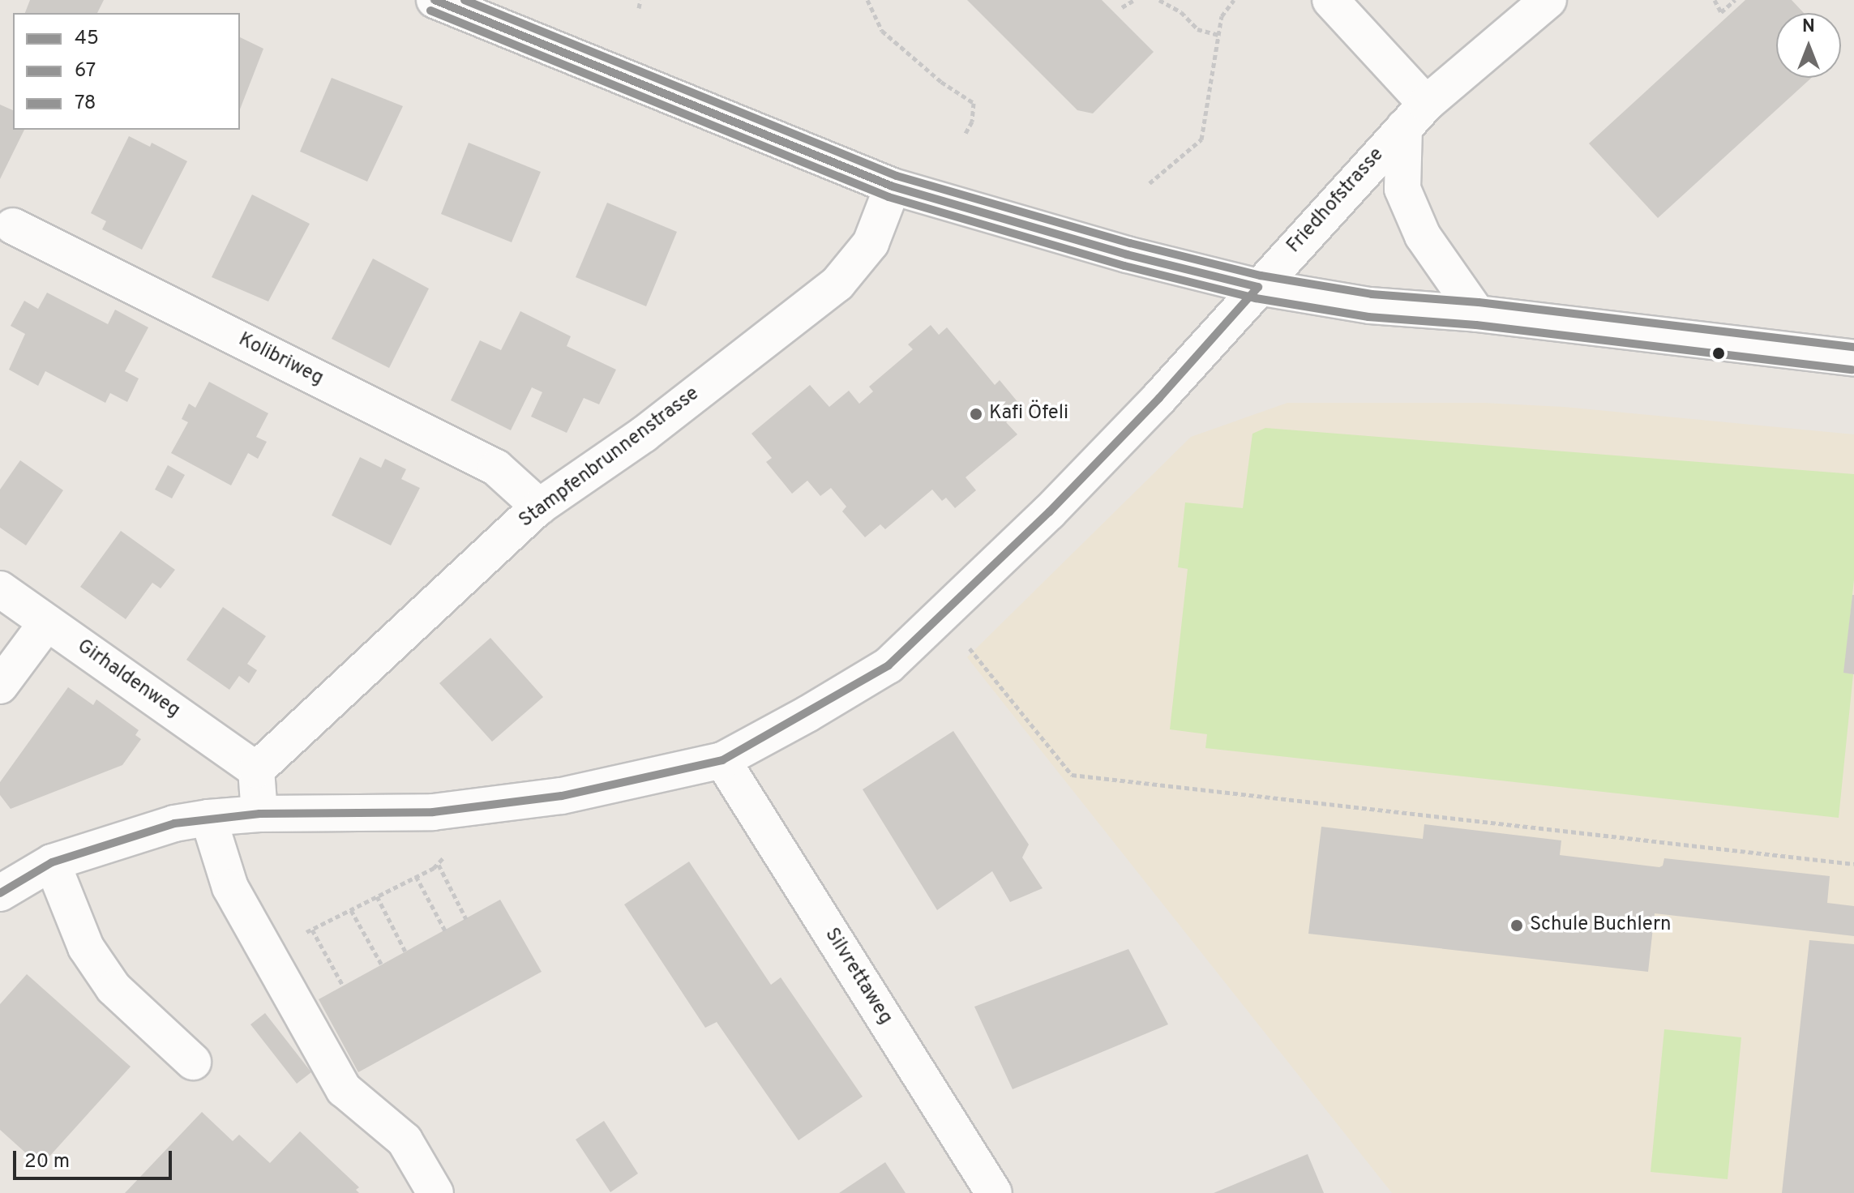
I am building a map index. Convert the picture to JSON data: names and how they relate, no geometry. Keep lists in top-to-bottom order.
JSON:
{
  "streets": {
    "street": [
      "Friedhofstrasse",
      "Kolibriweg",
      "Stampfenbrunnenstrasse",
      "Girhaldenweg",
      "Silvrettaweg"
    ]
  },
  "crossings": [
    ["Friedhofstrasse", "Silvrettaweg"],
    ["Kolibriweg", "Stampfenbrunnenstrasse"],
    ["Stampfenbrunnenstrasse", "Girhaldenweg"]
  ],
  "places": ["Kafi Öfeli", "Schule Buchlern"],
  "lines": ["transit line 45", "transit line 78", "transit line 67"],
  "legend": ["45", "67", "78"],
  "scale_bar": "20 m",
  "north": "top"
}
